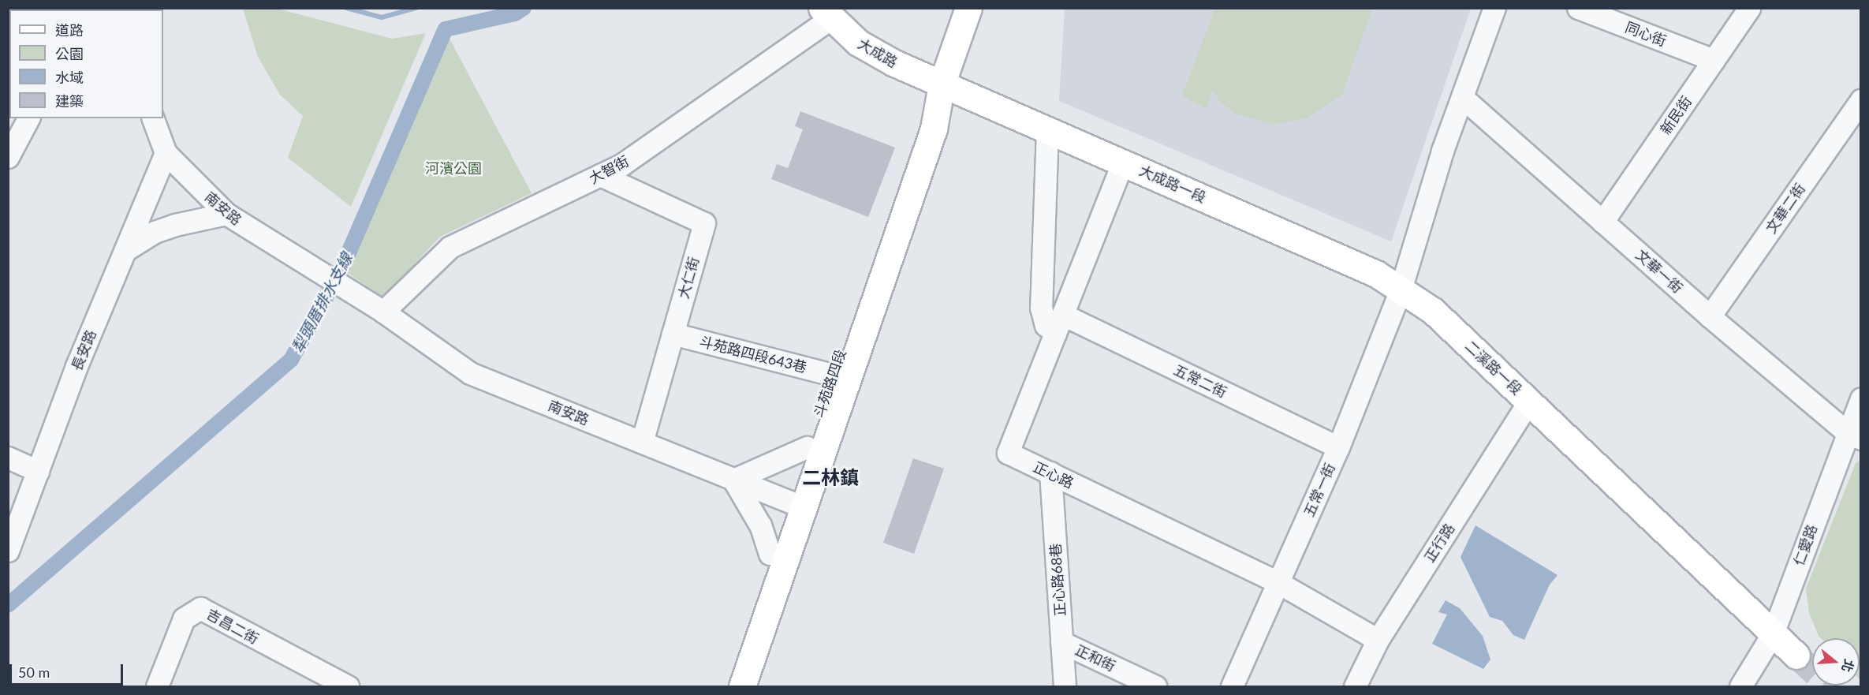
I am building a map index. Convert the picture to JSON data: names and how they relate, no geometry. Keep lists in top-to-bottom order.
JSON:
{
  "streets": {
    "main road": [
      "大成路",
      "大成路一段",
      "二溪路一段",
      "斗苑路四段"
    ],
    "street": [
      "同心街",
      "新民街",
      "大智街",
      "南安路",
      "文華二街",
      "文華一街",
      "大仁街",
      "長安路",
      "斗苑路四段643巷",
      "五常二街",
      "正心路",
      "五常一街",
      "正行路",
      "仁愛路",
      "正心路68巷",
      "吉昌二街",
      "正和街"
    ]
  },
  "crossings": [
    ["同心街", "新民街"],
    ["大成路", "大智街"],
    ["大成路", "大成路一段"],
    ["大成路", "斗苑路四段"],
    ["新民街", "文華一街"],
    ["大智街", "南安路"],
    ["大智街", "大仁街"],
    ["大成路一段", "二溪路一段"],
    ["大成路一段", "斗苑路四段"],
    ["大成路一段", "正心路"],
    ["大成路一段", "五常一街"],
    ["南安路", "大仁街"],
    ["南安路", "長安路"],
    ["南安路", "斗苑路四段"],
    ["文華二街", "文華一街"],
    ["文華一街", "仁愛路"],
    ["大仁街", "斗苑路四段643巷"],
    ["斗苑路四段643巷", "斗苑路四段"],
    ["二溪路一段", "五常一街"],
    ["二溪路一段", "正行路"],
    ["二溪路一段", "仁愛路"],
    ["五常二街", "正心路"],
    ["五常二街", "五常一街"],
    ["正心路", "五常一街"],
    ["正心路", "正行路"],
    ["正心路", "正心路68巷"],
    ["正心路68巷", "正和街"]
  ],
  "districts": ["二林鎮"],
  "water": ["犁頭厝排水支線"],
  "parks": ["河濱公園"],
  "legend": [
    "道路",
    "公園",
    "水域",
    "建築"
  ],
  "scale_bar": "50 m",
  "north": "right"
}
